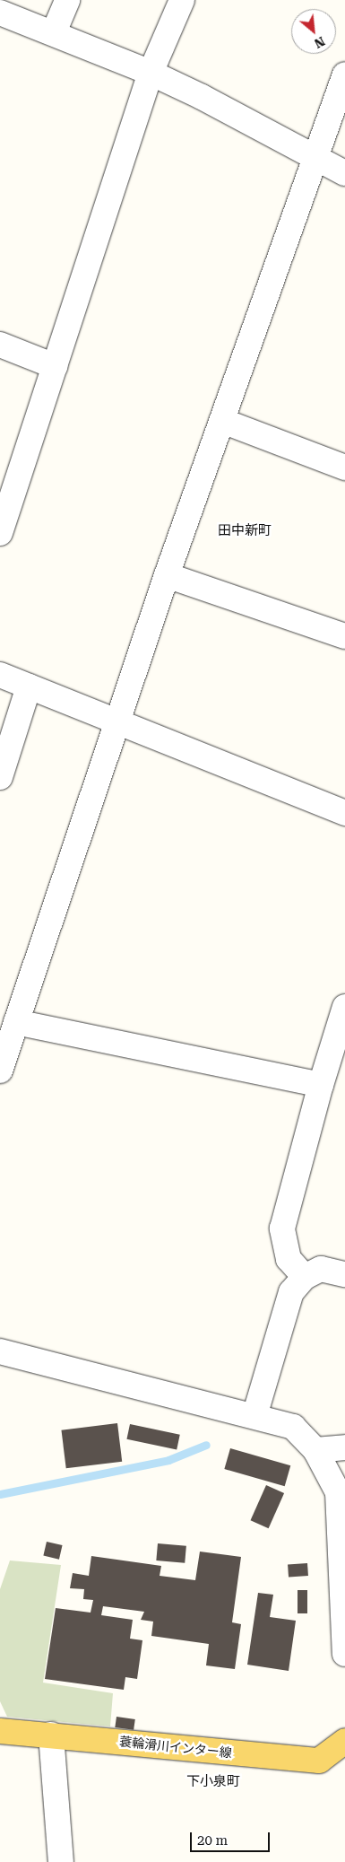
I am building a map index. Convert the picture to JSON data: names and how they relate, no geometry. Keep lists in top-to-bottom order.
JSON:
{
  "streets": {
    "main road": ["蓑輪滑川インター線"]
  },
  "districts": ["田中新町", "下小泉町"],
  "scale_bar": "20 m",
  "north": "bottom right"
}
